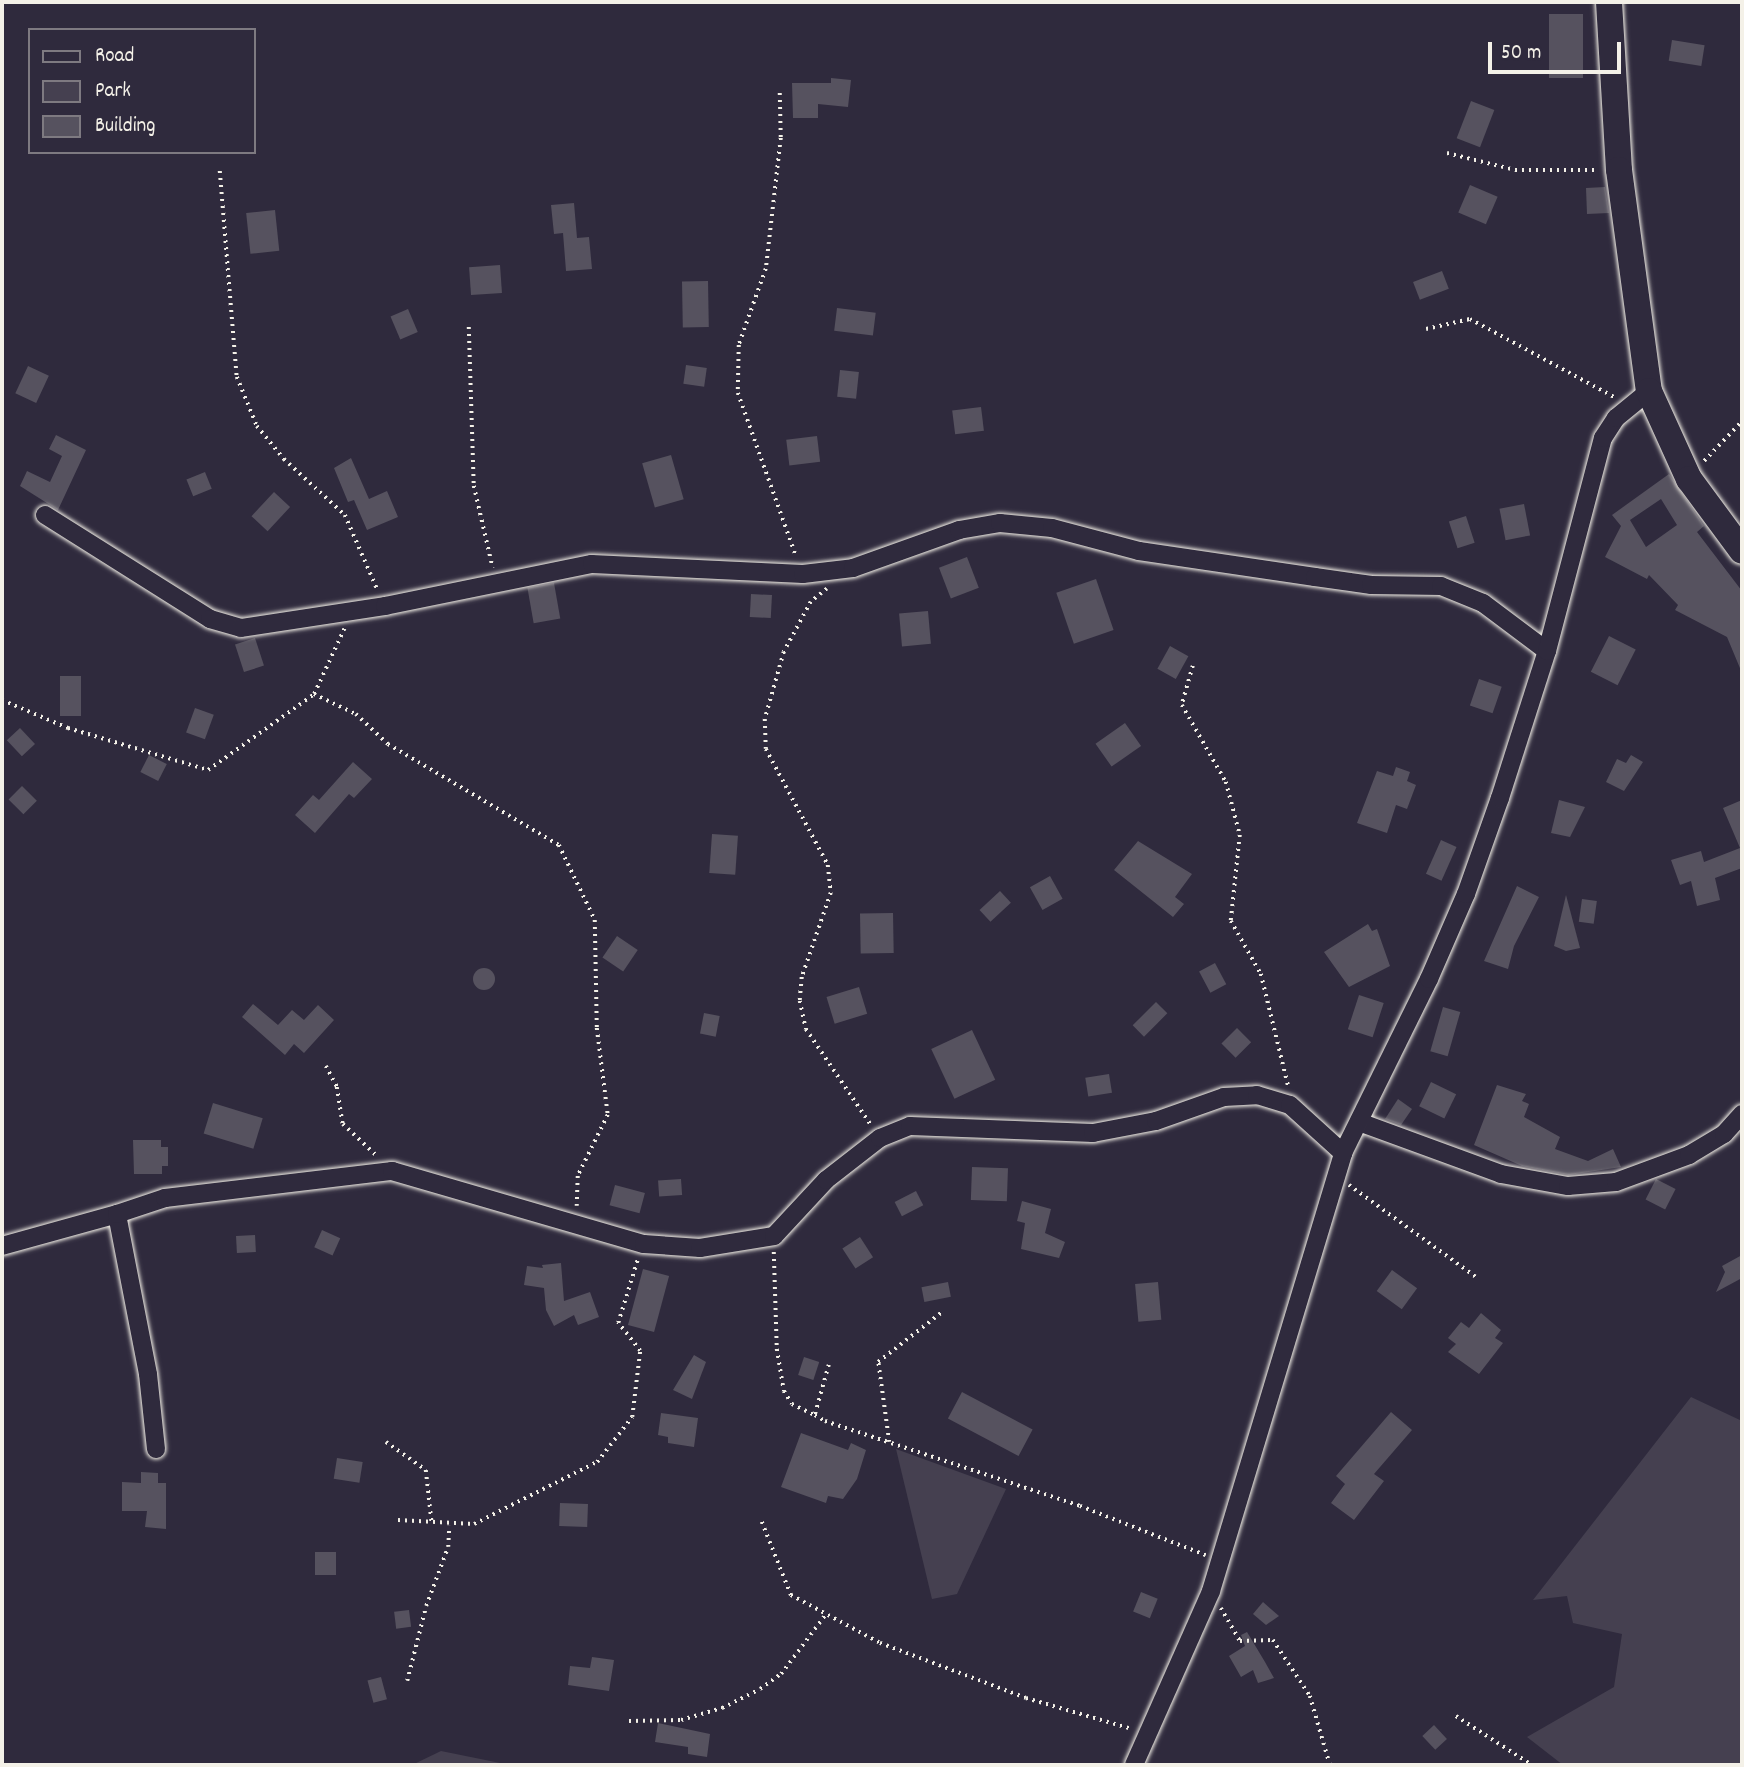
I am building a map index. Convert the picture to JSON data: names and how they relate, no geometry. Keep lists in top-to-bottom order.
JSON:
{
  "legend": ["Road", "Park", "Building"],
  "scale_bar": "50 m"
}
